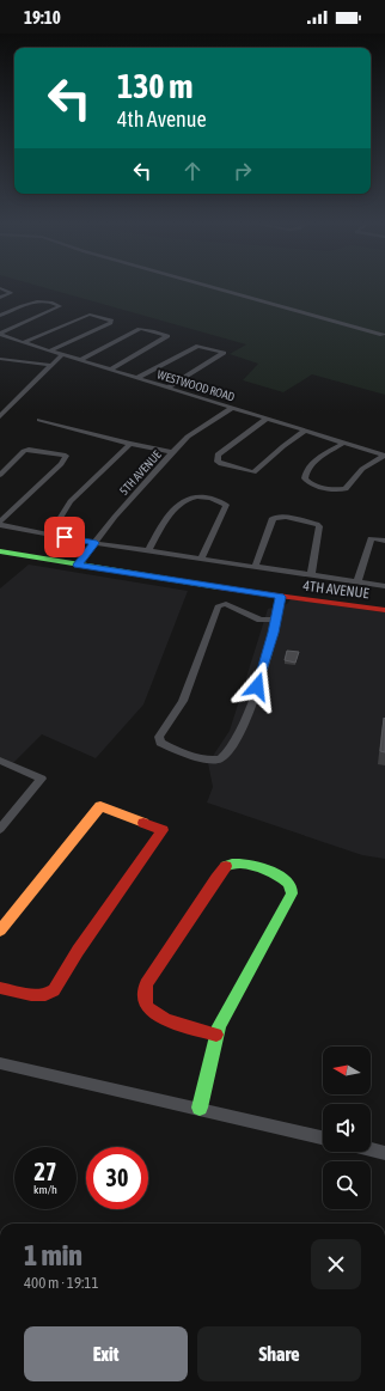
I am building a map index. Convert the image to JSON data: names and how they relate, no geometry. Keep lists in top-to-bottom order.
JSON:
{
  "streets": {
    "street": ["WESTWOOD ROAD", "5TH AVENUE", "4TH AVENUE"]
  },
  "crossings": [
    ["WESTWOOD ROAD", "5TH AVENUE"],
    ["5TH AVENUE", "4TH AVENUE"]
  ],
  "north": "left",
  "page": {
    "status": "19:10",
    "turn": ["130 m", "4th Avenue"],
    "speed": "27 km/h",
    "limit": "30",
    "heading": ["1 min", "400 m · 19:11"],
    "buttons": ["Exit", "Share"]
  }
}
